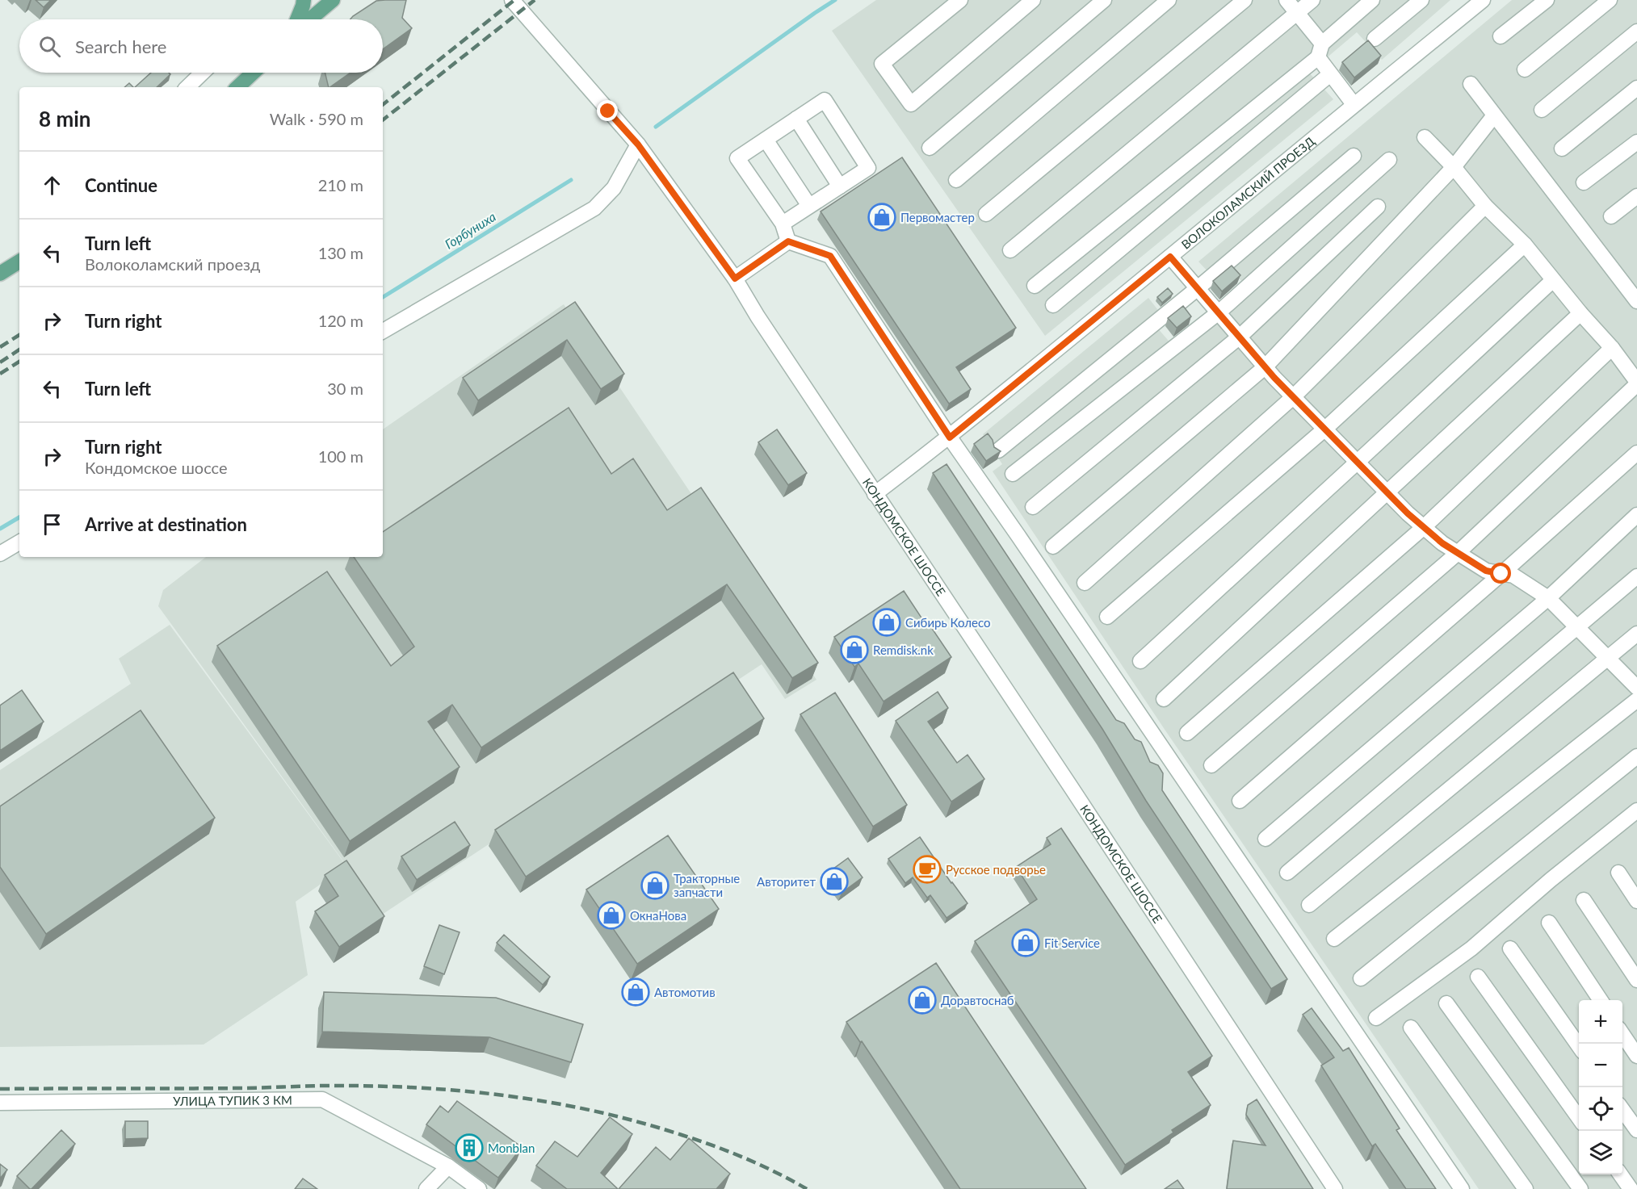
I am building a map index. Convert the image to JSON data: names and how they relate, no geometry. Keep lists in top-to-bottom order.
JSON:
{
  "streets": {
    "street": ["ВОЛОКОЛАМСКИЙ ПРОЕЗД", "КОНДОМСКОЕ ШОССЕ", "УЛИЦА ТУПИК 3 КМ"]
  },
  "crossings": [
    ["ВОЛОКОЛАМСКИЙ ПРОЕЗД", "КОНДОМСКОЕ ШОССЕ"]
  ],
  "water": ["Горбуниха"],
  "places": {
    "shop": [
      "Первомастер",
      "Сибирь Колесо",
      "Remdisk.nk",
      "Авторитет",
      "Тракторные запчасти",
      "ОкнаНова",
      "Fit Service",
      "Автомотив",
      "Доравтоснаб"
    ],
    "cafe": ["Русское подворье"],
    "building": ["Monblan"]
  },
  "page": {
    "search": "Search here",
    "heading": ["8 min", "Walk · 590 m"],
    "list": [
      ["Continue", "210 m"],
      ["Turn left", "Волоколамский проезд", "130 m"],
      ["Turn right", "120 m"],
      ["Turn left", "30 m"],
      ["Turn right", "Кондомское шоссе", "100 m"],
      "Arrive at destination"
    ],
    "map_buttons": ["+", "−"]
  }
}
